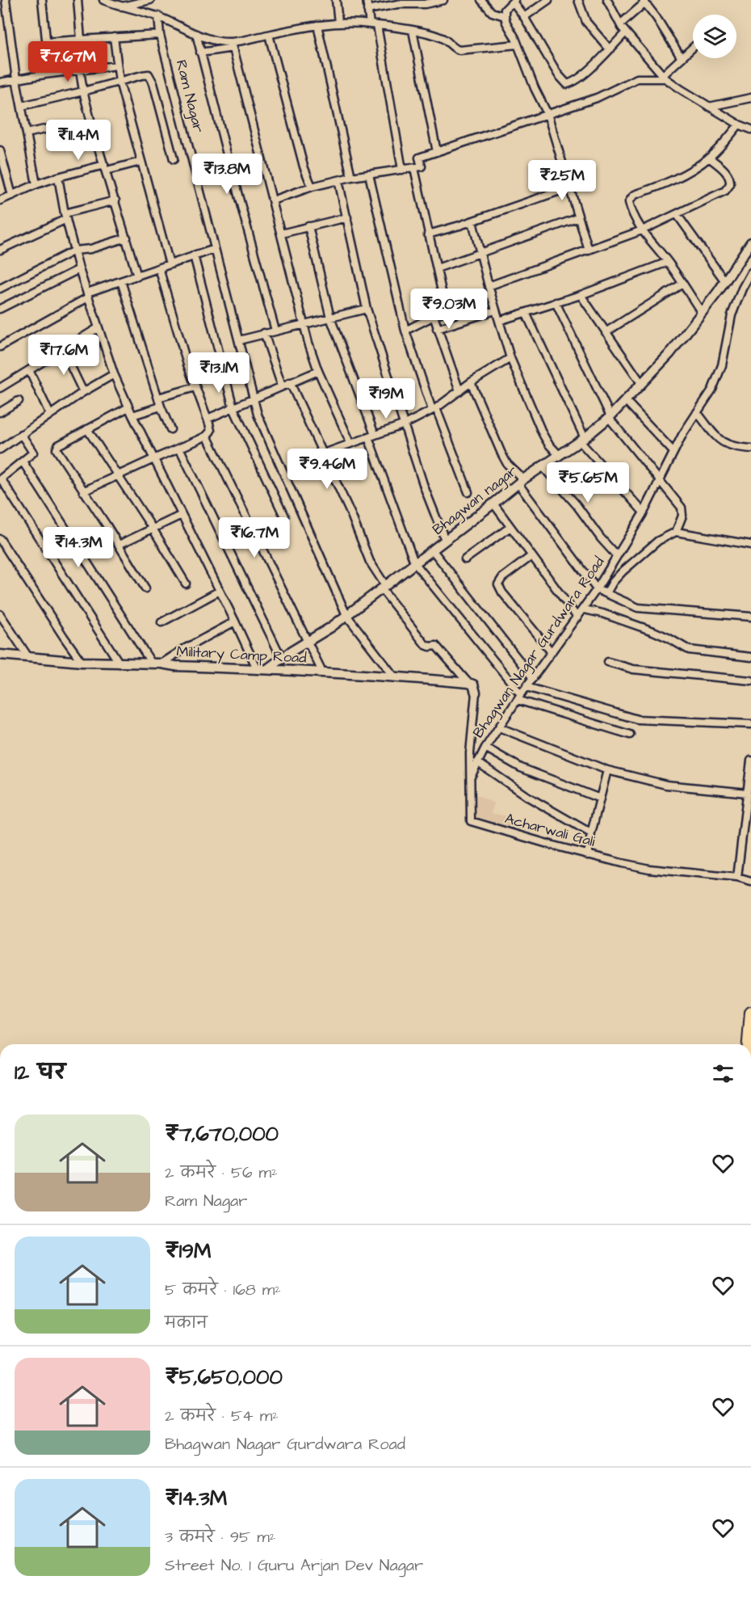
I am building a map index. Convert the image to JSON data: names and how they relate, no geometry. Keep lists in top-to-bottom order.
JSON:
{
  "streets": {
    "street": [
      "Ram Nagar",
      "Bhagwan nagar",
      "Bhagwan Nagar Gurdwara Road",
      "Military Camp Road",
      "Acharwali Gali"
    ]
  },
  "crossings": [
    ["Ram Nagar", "Bhagwan nagar"],
    ["Ram Nagar", "Military Camp Road"],
    ["Bhagwan nagar", "Military Camp Road"],
    ["Bhagwan Nagar Gurdwara Road", "Acharwali Gali"]
  ],
  "page": {
    "price": [
      "₹7.67M",
      "₹11.4M",
      "₹13.8M",
      "₹25M",
      "₹9.03M",
      "₹17.6M",
      "₹13.1M",
      "₹19M",
      "₹9.46M",
      "₹5.65M",
      "₹16.7M",
      "₹14.3M"
    ],
    "heading": "12 घर",
    "list": [
      {
        "name": "₹7,670,000",
        "note": "2 कमरे · 56 m² · Ram Nagar"
      },
      {
        "name": "₹19M",
        "note": "5 कमरे · 168 m² · मकान"
      },
      {
        "name": "₹5,650,000",
        "note": "2 कमरे · 54 m² · Bhagwan Nagar Gurdwara Road"
      },
      {
        "name": "₹14.3M",
        "note": "3 कमरे · 95 m² · Street No. 1 Guru Arjan Dev Nagar"
      }
    ]
  }
}
